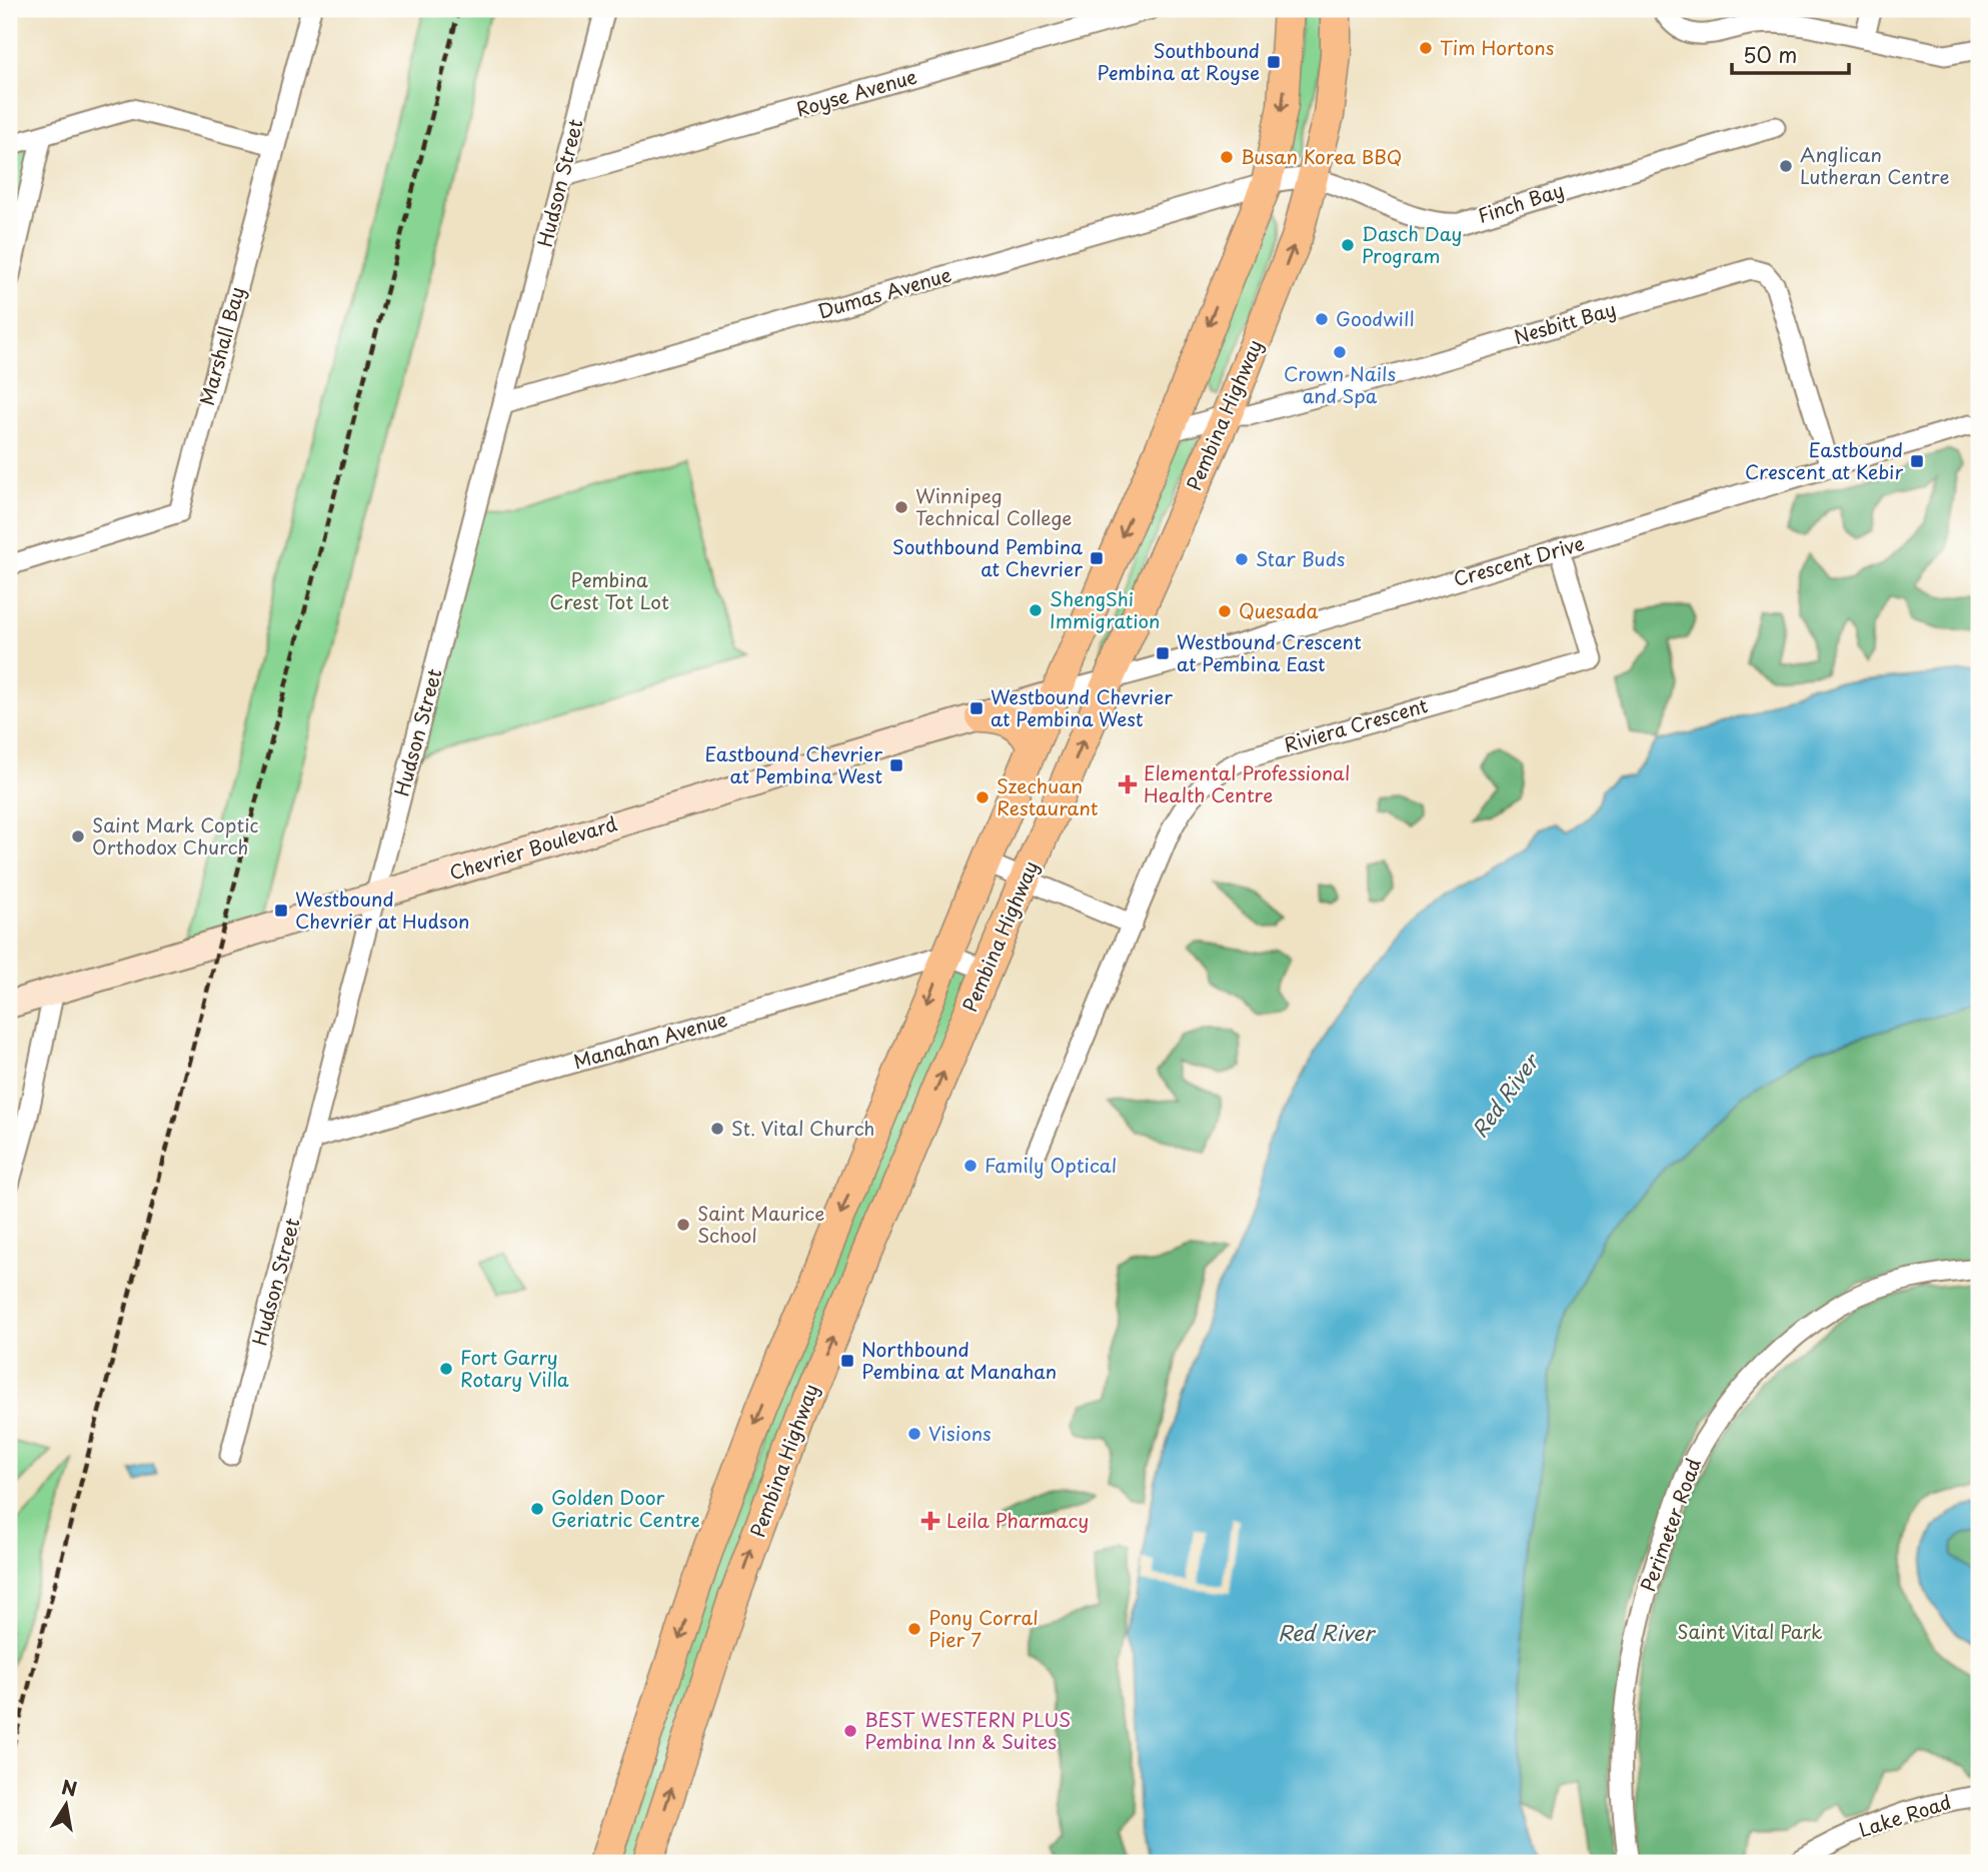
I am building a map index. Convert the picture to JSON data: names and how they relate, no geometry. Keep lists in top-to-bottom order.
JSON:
{
  "streets": {
    "main road": ["Pembina Highway"],
    "street": [
      "Royse Avenue",
      "Hudson Street",
      "Finch Bay",
      "Dumas Avenue",
      "Nesbitt Bay",
      "Marshall Bay",
      "Crescent Drive",
      "Riviera Crescent",
      "Chevrier Boulevard",
      "Manahan Avenue",
      "Perimeter Road",
      "Lake Road"
    ]
  },
  "crossings": [
    ["Royse Avenue", "Hudson Street"],
    ["Hudson Street", "Dumas Avenue"],
    ["Hudson Street", "Chevrier Boulevard"],
    ["Hudson Street", "Manahan Avenue"],
    ["Finch Bay", "Dumas Avenue"],
    ["Finch Bay", "Pembina Highway"],
    ["Dumas Avenue", "Pembina Highway"],
    ["Nesbitt Bay", "Pembina Highway"],
    ["Nesbitt Bay", "Crescent Drive"],
    ["Pembina Highway", "Crescent Drive"],
    ["Pembina Highway", "Chevrier Boulevard"],
    ["Pembina Highway", "Manahan Avenue"],
    ["Crescent Drive", "Riviera Crescent"],
    ["Crescent Drive", "Chevrier Boulevard"]
  ],
  "water": ["Red River"],
  "parks": ["Pembina Crest Tot Lot", "Saint Vital Park"],
  "places": {
    "other": [
      "Tim Hortons",
      "Busan Korea BBQ",
      "Anglican Lutheran Centre",
      "Dasch Day Program",
      "Goodwill",
      "Crown Nails and Spa",
      "Winnipeg Technical College",
      "Star Buds",
      "ShengShi Immigration",
      "Quesada",
      "Szechuan Restaurant",
      "Saint Mark Coptic Orthodox Church",
      "St. Vital Church",
      "Family Optical",
      "Saint Maurice School",
      "Fort Garry Rotary Villa",
      "Visions",
      "Golden Door Geriatric Centre",
      "Pony Corral Pier 7",
      "BEST WESTERN PLUS Pembina Inn & Suites"
    ],
    "transit": [
      "Southbound Pembina at Royse",
      "Eastbound Crescent at Kebir",
      "Southbound Pembina at Chevrier",
      "Westbound Crescent at Pembina East",
      "Westbound Chevrier at Pembina West",
      "Eastbound Chevrier at Pembina West",
      "Westbound Chevrier at Hudson",
      "Northbound Pembina at Manahan"
    ],
    "health": ["Elemental Professional Health Centre", "Leila Pharmacy"]
  },
  "scale_bar": "50 m",
  "north": "top"
}
